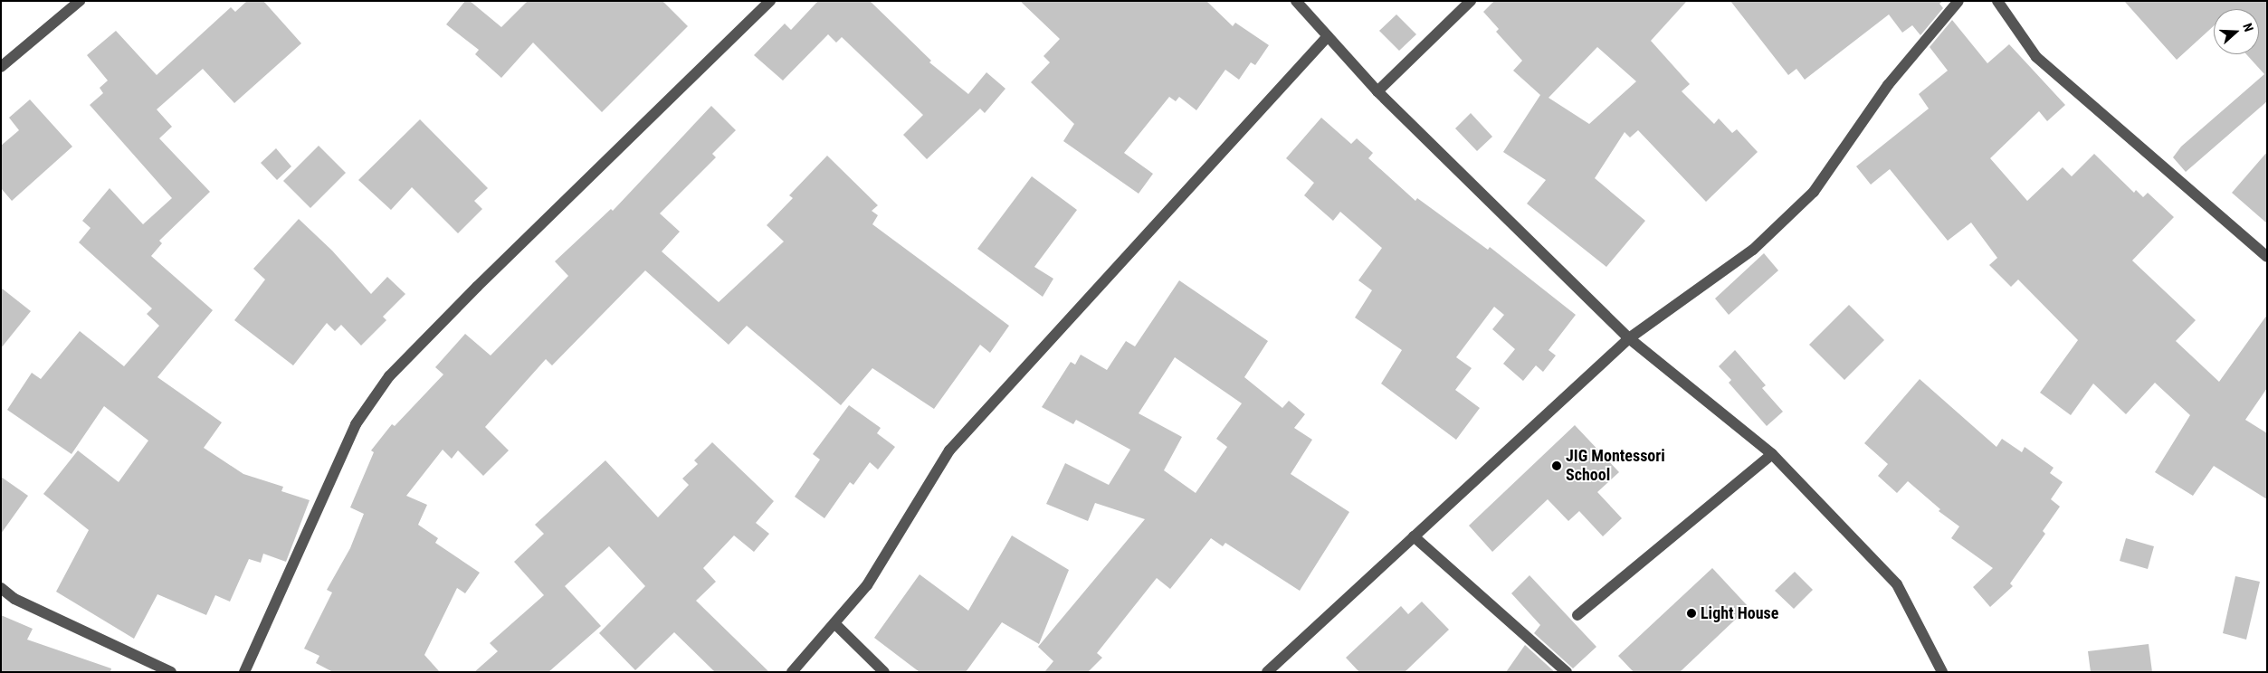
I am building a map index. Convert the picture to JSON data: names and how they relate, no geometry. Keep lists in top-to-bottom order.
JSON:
{
  "places": ["JIG Montessori School", "Light House"],
  "north": "right"
}
